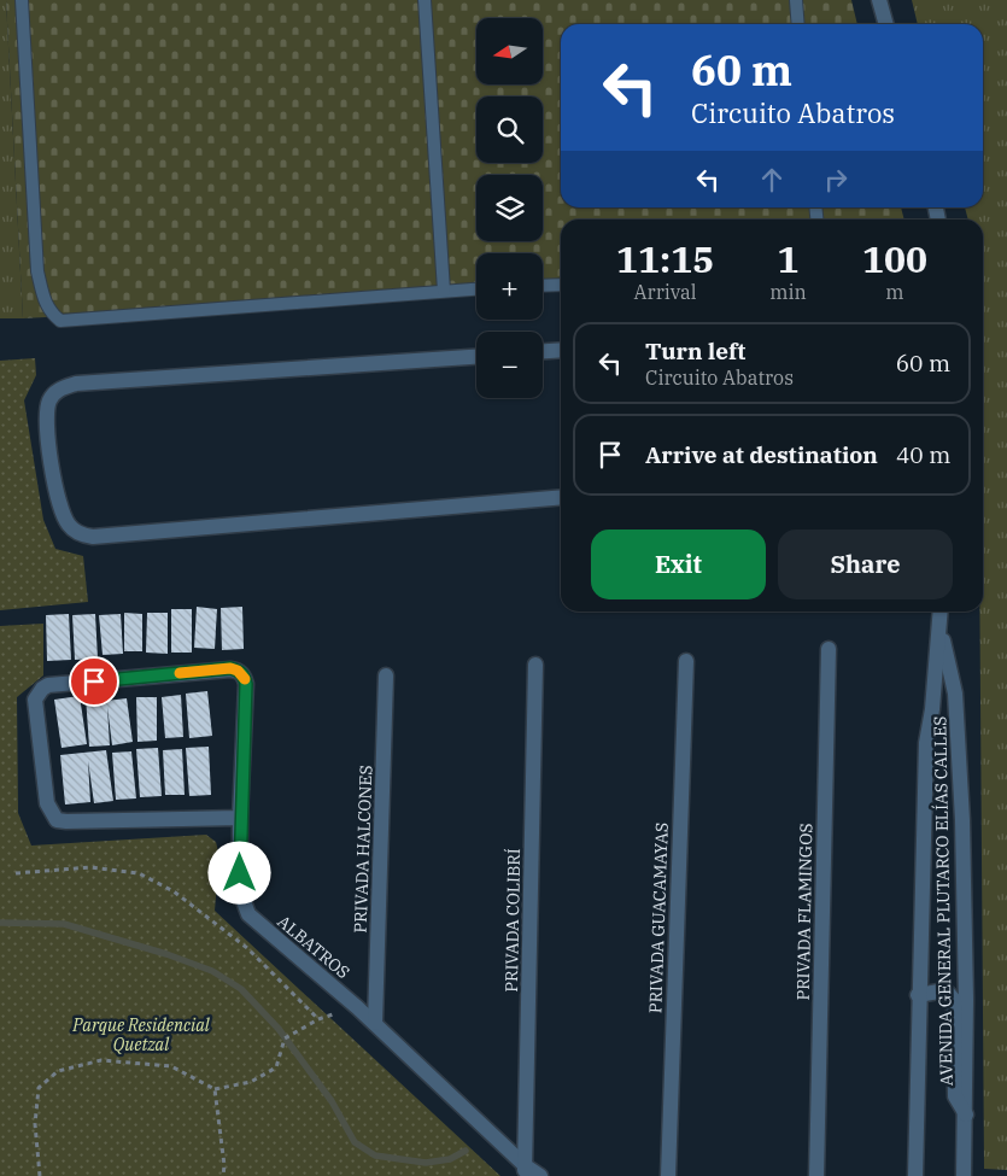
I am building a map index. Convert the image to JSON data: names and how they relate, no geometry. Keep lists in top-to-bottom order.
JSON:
{
  "streets": {
    "street": [
      "PRIVADA HALCONES",
      "AVENIDA GENERAL PLUTARCO ELÍAS CALLES",
      "PRIVADA FLAMINGOS",
      "PRIVADA GUACAMAYAS",
      "PRIVADA COLIBRÍ",
      "ALBATROS"
    ]
  },
  "crossings": [
    ["PRIVADA HALCONES", "ALBATROS"],
    ["PRIVADA COLIBRÍ", "ALBATROS"]
  ],
  "parks": ["Parque Residencial Quetzal"],
  "north": "left",
  "page": {
    "map_buttons": ["+", "−"],
    "turn": ["60 m", "Circuito Abatros"],
    "eta": [
      "11:15",
      "Arrival",
      "1",
      "min",
      "100",
      "m"
    ],
    "list": [
      {
        "name": "Turn left",
        "note": "Circuito Abatros",
        "value": "60 m"
      },
      {
        "name": "Arrive at destination",
        "value": "40 m"
      }
    ],
    "buttons": ["Exit", "Share"]
  }
}
